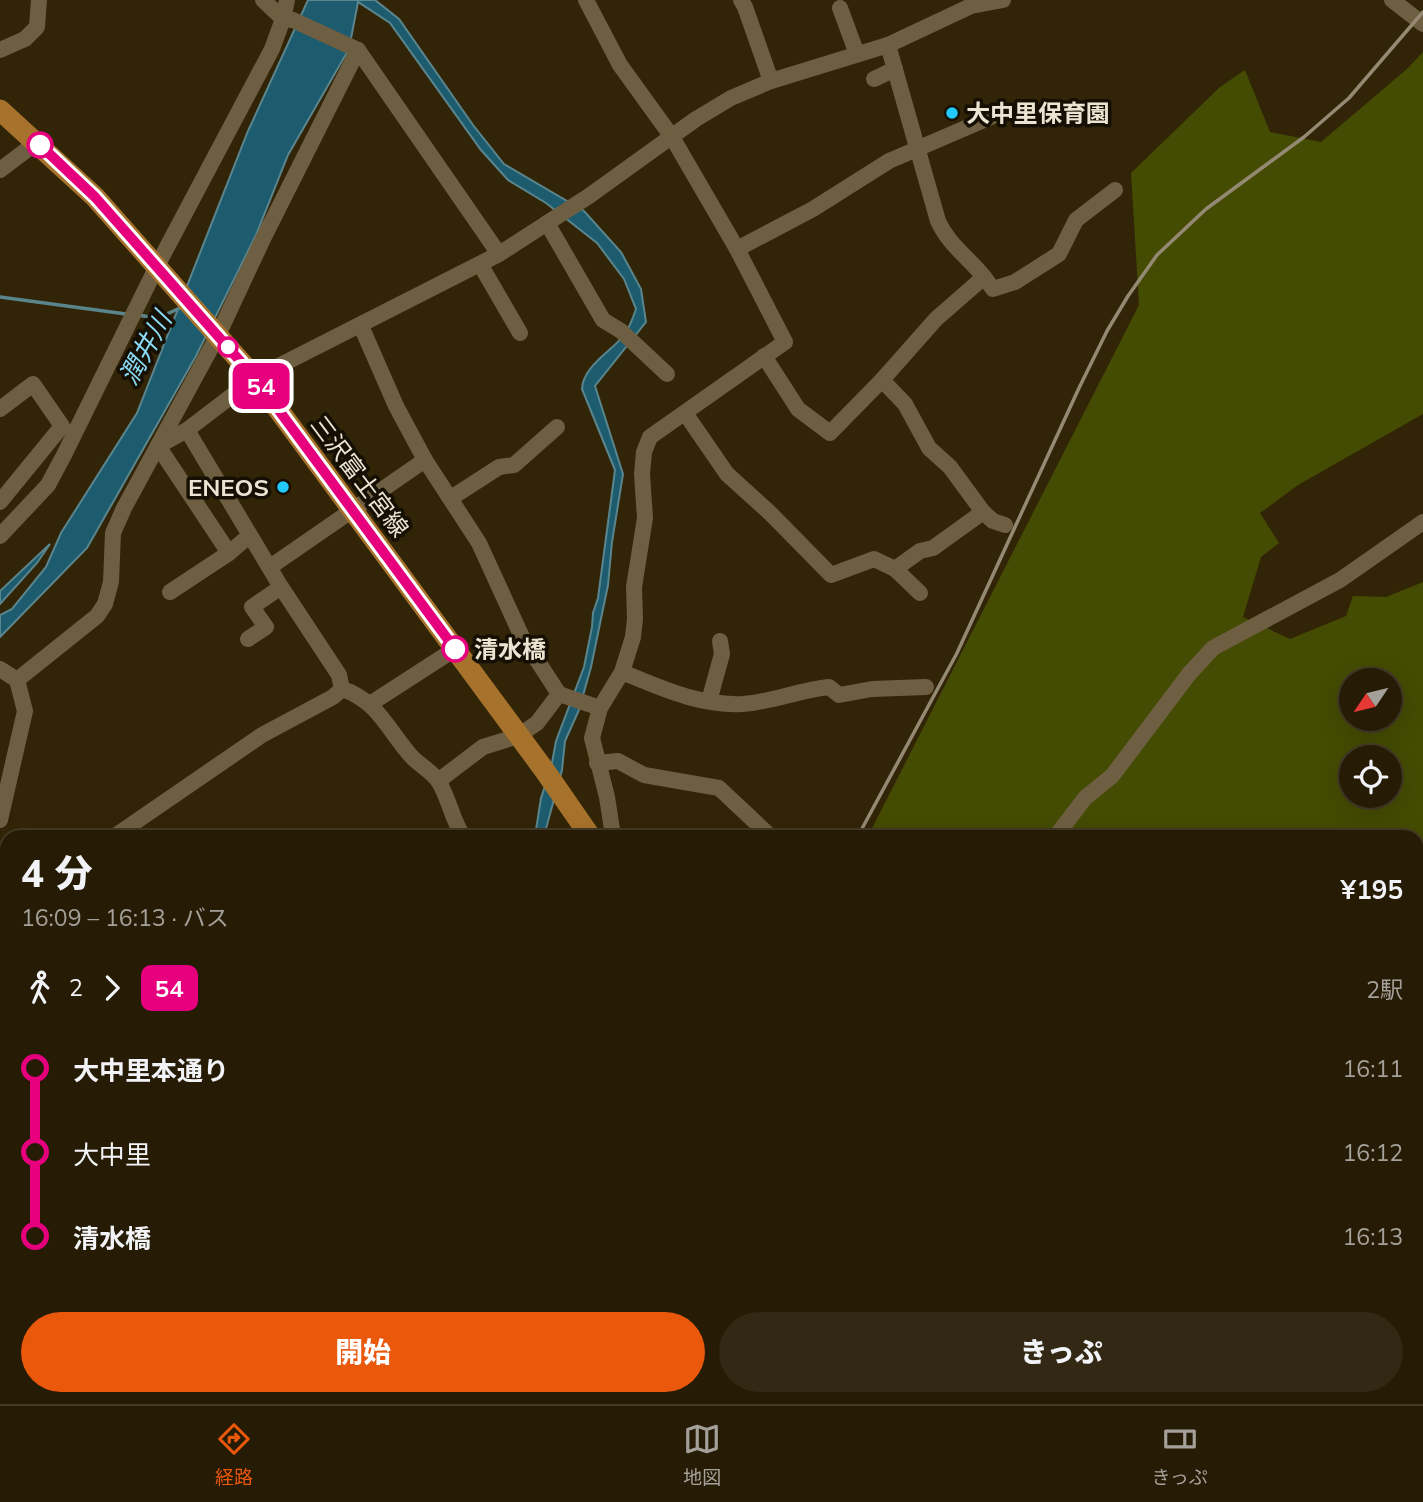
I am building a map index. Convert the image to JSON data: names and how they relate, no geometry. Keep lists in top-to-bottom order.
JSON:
{
  "streets": {
    "main road": ["三沢富士宮線"]
  },
  "water": ["潤井川"],
  "places": ["大中里保育園", "ENEOS", "清水橋"],
  "lines": ["bus line 54"],
  "north": "bottom left",
  "page": {
    "on_map": "54",
    "heading": ["4 分", "16:09 – 16:13 · バス", "¥195"],
    "legs": ["2", "54", "2駅"],
    "list": [
      {
        "name": "大中里本通り",
        "value": "16:11"
      },
      {
        "name": "大中里",
        "value": "16:12"
      },
      {
        "name": "清水橋",
        "value": "16:13"
      }
    ],
    "buttons": ["開始", "きっぷ"],
    "tabs": ["経路", "地図", "きっぷ"]
  }
}
